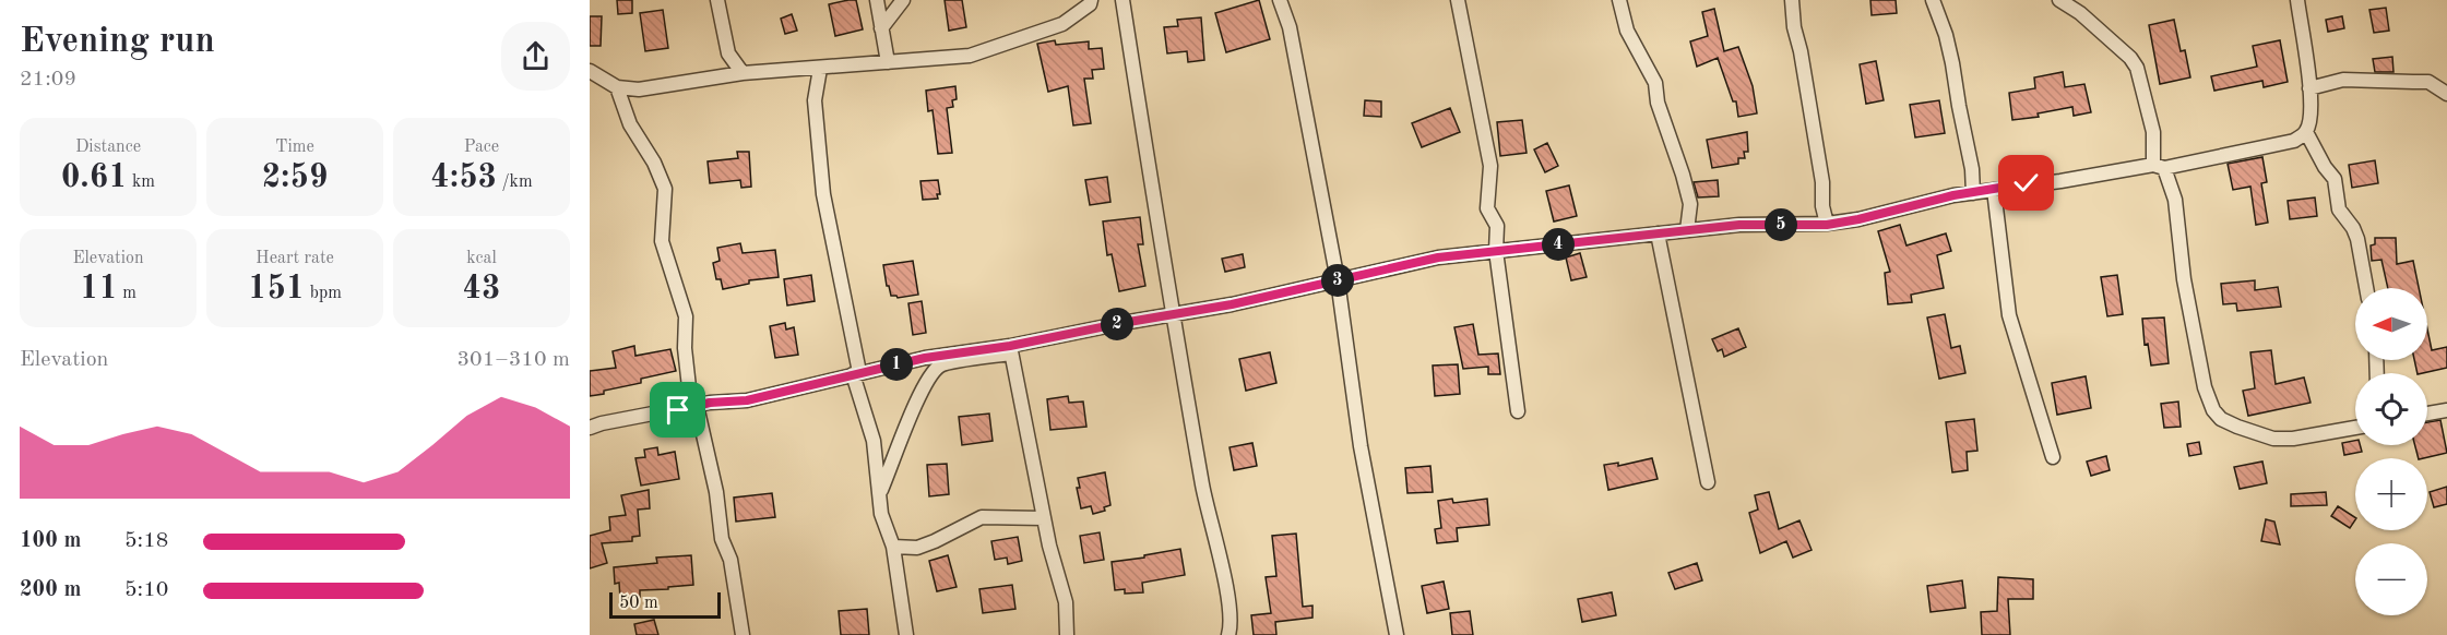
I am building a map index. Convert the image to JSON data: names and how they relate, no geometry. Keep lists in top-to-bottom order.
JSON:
{
  "scale_bar": "50 m",
  "north": "left",
  "page": {
    "heading": ["Evening run", "21:09"],
    "stats": [
      ["Distance", "0.61 km"],
      ["Time", "2:59"],
      ["Pace", "4:53 /km"],
      ["Elevation", "11 m"],
      ["Heart rate", "151 bpm"],
      ["kcal", "43"]
    ],
    "pins": [
      "5",
      "4",
      "3",
      "2",
      "1"
    ],
    "map_buttons": ["+", "−"],
    "chart": ["Elevation", "301–310 m"],
    "list": [
      {
        "name": "100 m",
        "note": "5:18"
      },
      {
        "name": "200 m",
        "note": "5:10"
      }
    ],
    "scale": "50 m"
  }
}
